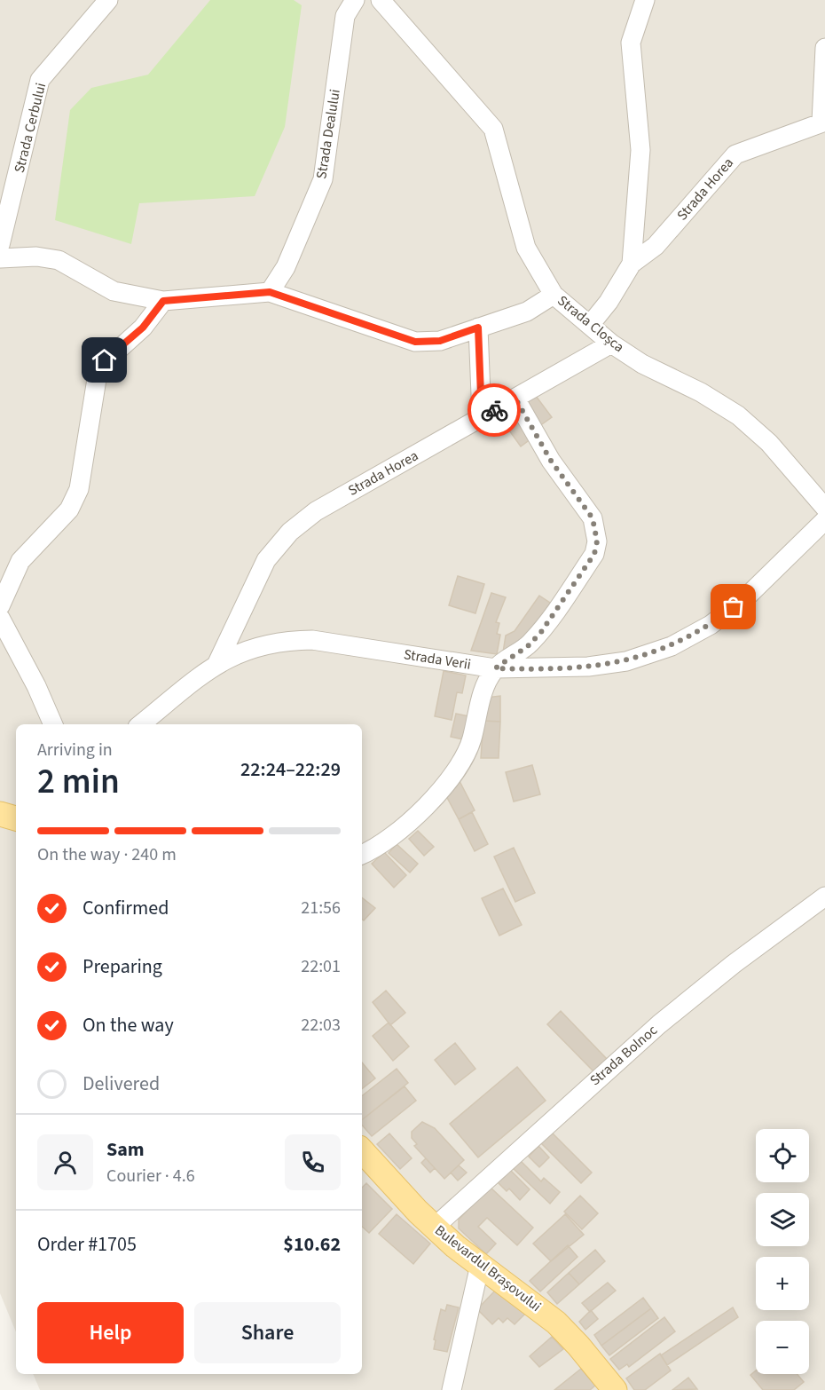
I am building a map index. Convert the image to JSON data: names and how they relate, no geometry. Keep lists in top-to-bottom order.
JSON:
{
  "streets": {
    "main road": ["Bulevardul Brașovului"],
    "street": [
      "Strada Cerbului",
      "Strada Dealului",
      "Strada Horea",
      "Strada Cloșca",
      "Strada Verii",
      "Strada Bolnoc"
    ]
  },
  "crossings": [
    ["Strada Horea", "Strada Cloșca"],
    ["Strada Horea", "Strada Verii"],
    ["Strada Bolnoc", "Bulevardul Brașovului"]
  ],
  "page": {
    "heading": ["2 min", "Arriving in", "22:24–22:29"],
    "panel": [
      "Sam",
      "Courier · 4.6",
      "Order #1705",
      "$10.62"
    ],
    "bar": "On the way · 240 m",
    "list": [
      ["Confirmed", "21:56"],
      ["Preparing", "22:01"],
      ["On the way", "22:03"],
      "Delivered"
    ],
    "map_buttons": ["+", "−"],
    "buttons": ["Help", "Share"]
  }
}
